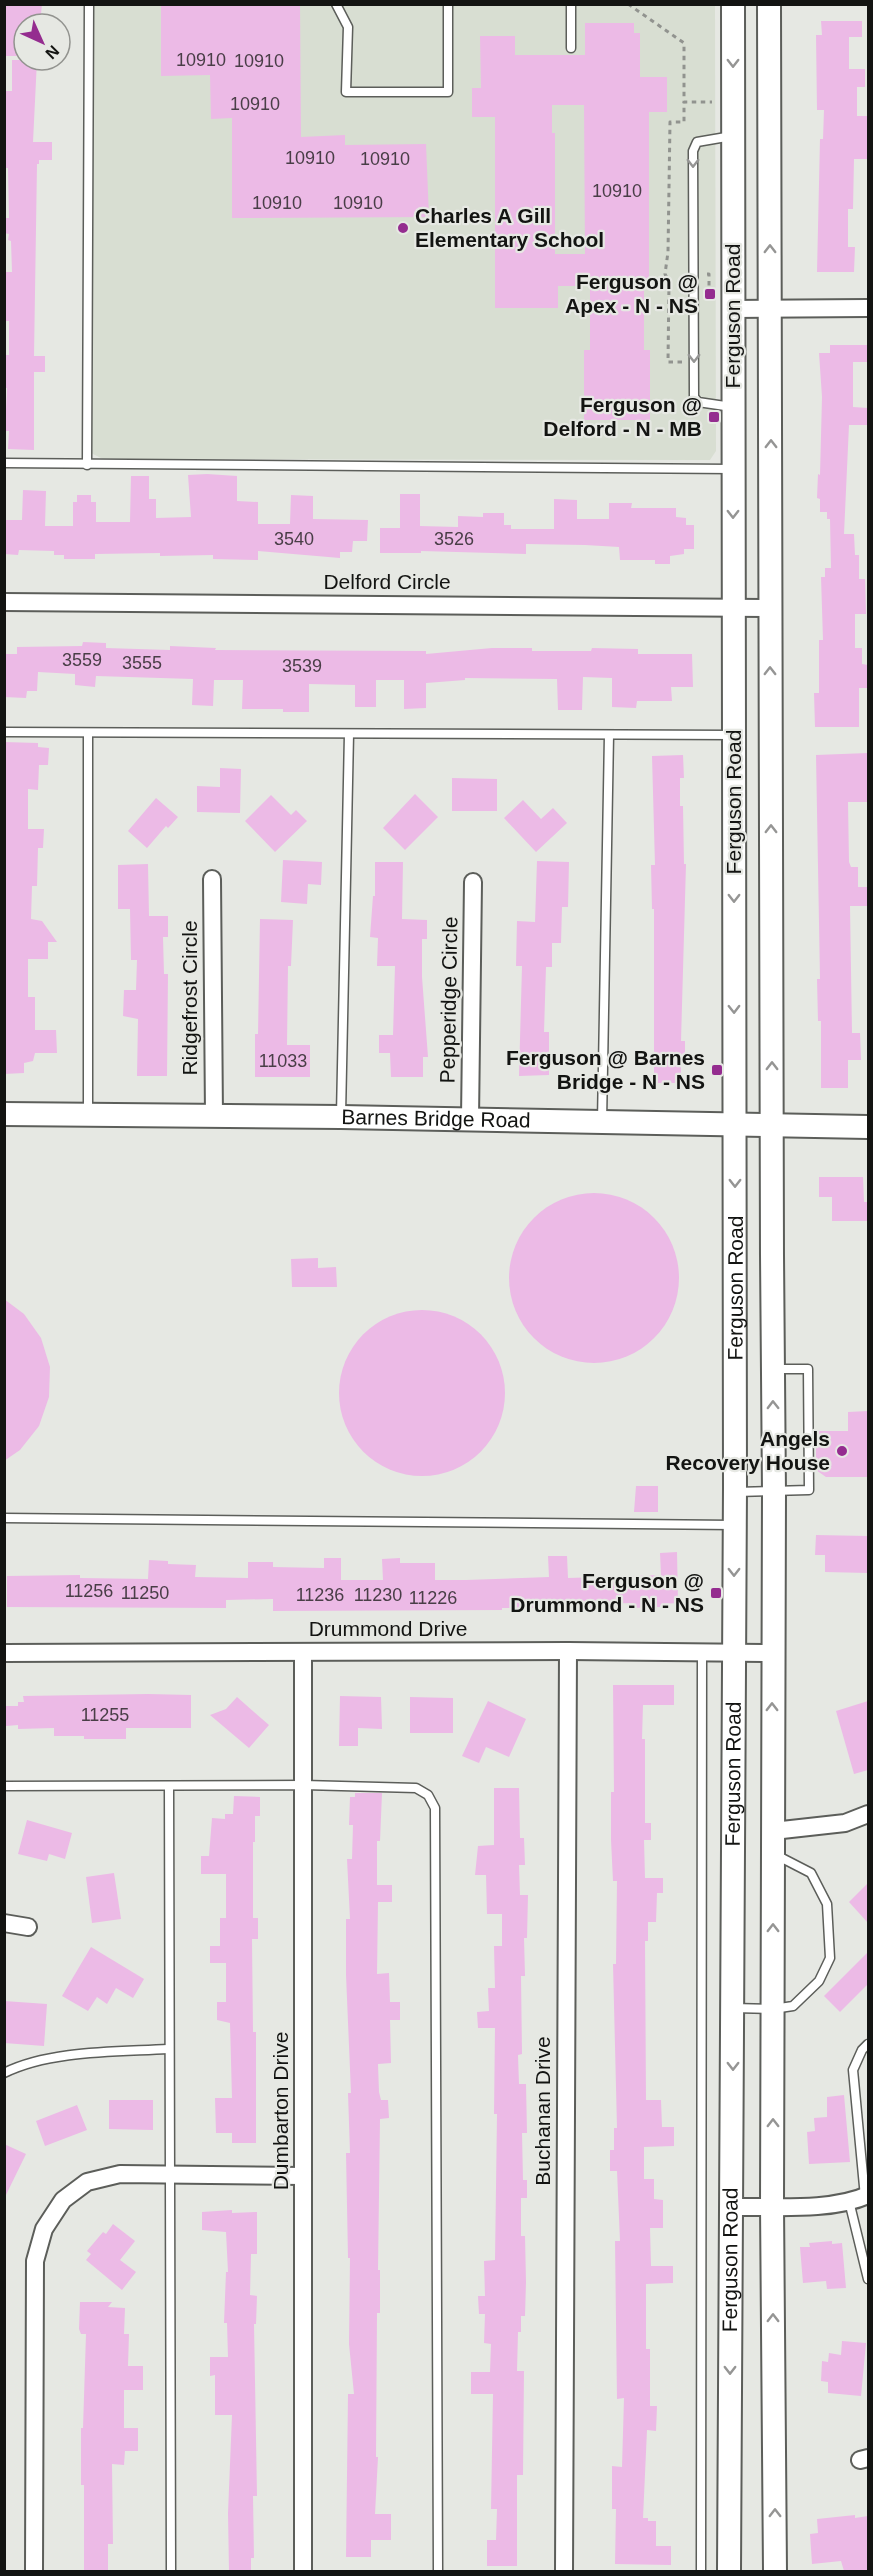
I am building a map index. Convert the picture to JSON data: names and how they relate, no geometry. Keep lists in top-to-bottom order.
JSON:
{
  "streets": {
    "main road": ["Ferguson Road", "Barnes Bridge Road"],
    "street": [
      "Delford Circle",
      "Ridgefrost Circle",
      "Pepperidge Circle",
      "Drummond Drive",
      "Dumbarton Drive",
      "Buchanan Drive"
    ]
  },
  "crossings": [
    ["Ferguson Road", "Delford Circle"],
    ["Ferguson Road", "Barnes Bridge Road"],
    ["Ferguson Road", "Drummond Drive"],
    ["Ridgefrost Circle", "Barnes Bridge Road"],
    ["Pepperidge Circle", "Barnes Bridge Road"],
    ["Drummond Drive", "Dumbarton Drive"],
    ["Drummond Drive", "Buchanan Drive"]
  ],
  "places": {
    "other": ["Charles A Gill Elementary School", "Angels Recovery House"],
    "transit": [
      "Ferguson @ Apex - N - NS",
      "Ferguson @ Delford - N - MB",
      "Ferguson @ Barnes Bridge - N - NS",
      "Ferguson @ Drummond - N - NS"
    ]
  },
  "house_numbers": [
    "10910",
    "10910",
    "10910",
    "10910",
    "10910",
    "10910",
    "10910",
    "10910",
    "3540",
    "3526",
    "3559",
    "3555",
    "3539",
    "11033",
    "11256",
    "11250",
    "11236",
    "11230",
    "11226",
    "11255"
  ],
  "north": "bottom right"
}
